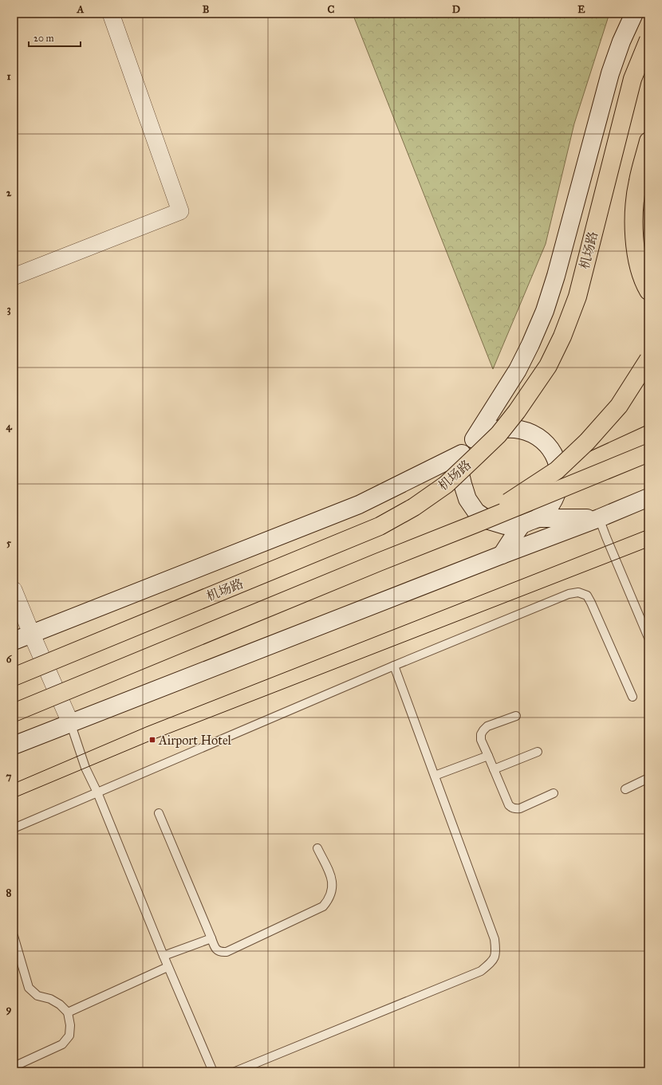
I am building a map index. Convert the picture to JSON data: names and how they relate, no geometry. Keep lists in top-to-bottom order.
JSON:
{
  "streets": {
    "highway": ["机场路"]
  },
  "places": {
    "transit": ["Airport Hotel"]
  },
  "scale_bar": "20 m",
  "grid": {
    "columns": [
      "A",
      "B",
      "C",
      "D",
      "E"
    ],
    "rows": [
      "1",
      "2",
      "3",
      "4",
      "5",
      "6",
      "7",
      "8",
      "9"
    ]
  }
}
